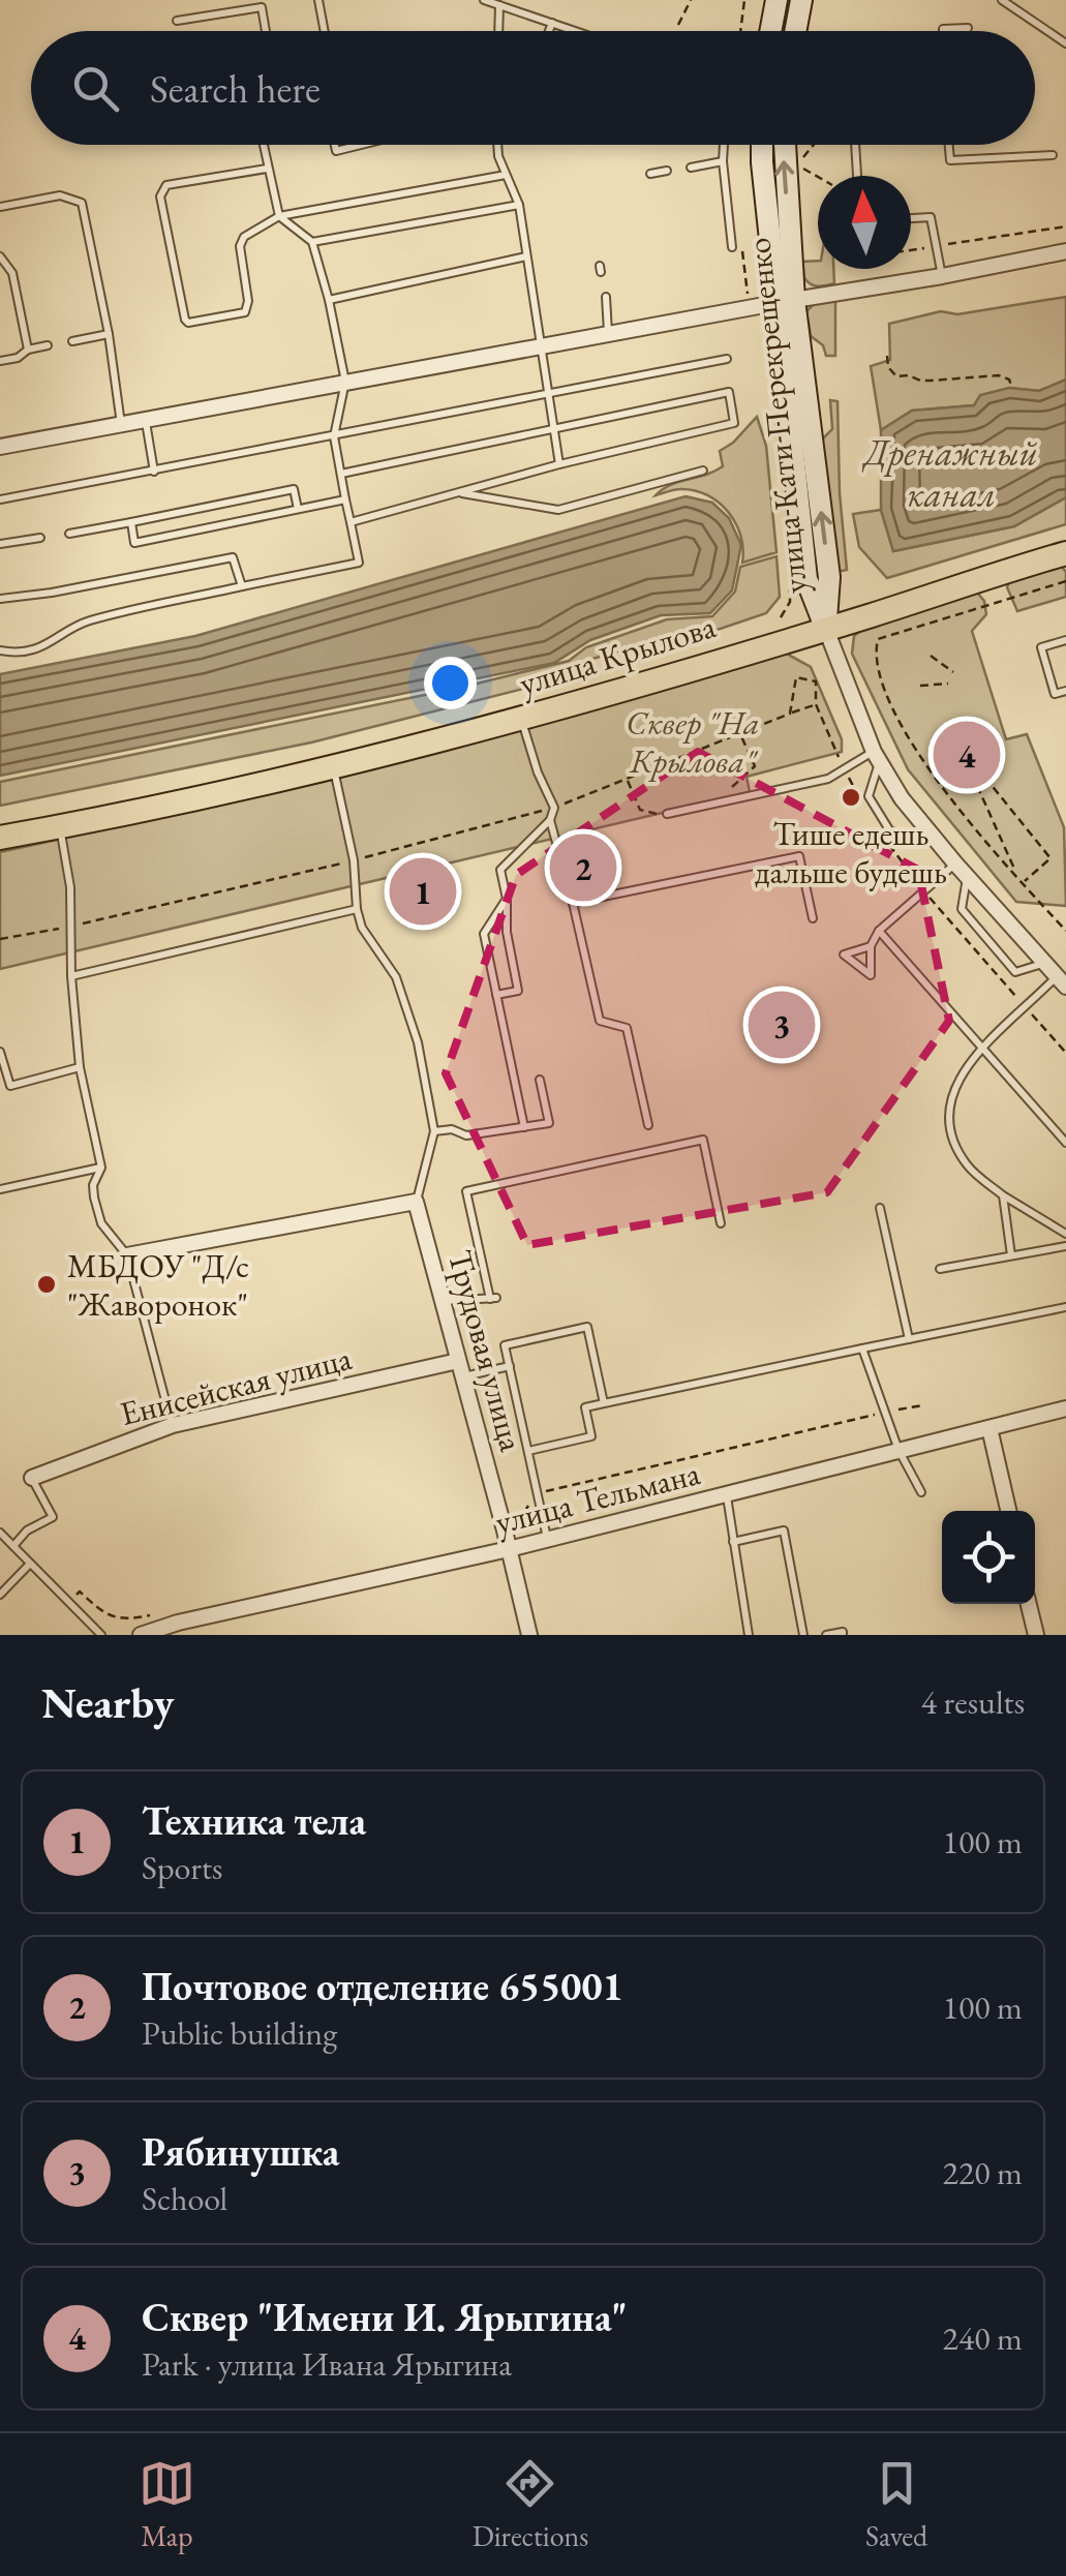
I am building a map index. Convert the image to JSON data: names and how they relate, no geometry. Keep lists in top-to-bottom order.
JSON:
{
  "streets": {
    "main road": ["улица Крылова"],
    "street": [
      "улица Кати Перекрещенко",
      "Трудовая улица",
      "Енисейская улица",
      "улица Тельмана"
    ]
  },
  "crossings": [
    ["улица Кати Перекрещенко", "улица Крылова"],
    ["Трудовая улица", "Енисейская улица"],
    ["Трудовая улица", "улица Тельмана"]
  ],
  "water": ["Дренажный канал"],
  "parks": ["Сквер \"На Крылова\""],
  "places": ["Тише едешь дальше будешь", "МБДОУ \"Д/с \"Жаворонок\""],
  "north": "top",
  "page": {
    "search": "Search here",
    "pins": [
      "4",
      "2",
      "1",
      "3"
    ],
    "heading": ["Nearby", "4 results"],
    "list": [
      {
        "mark": "1",
        "name": "Техника тела",
        "note": "Sports",
        "value": "100 m"
      },
      {
        "mark": "2",
        "name": "Почтовое отделение 655001",
        "note": "Public building",
        "value": "100 m"
      },
      {
        "mark": "3",
        "name": "Рябинушка",
        "note": "School",
        "value": "220 m"
      },
      {
        "mark": "4",
        "name": "Сквер \"Имени И. Ярыгина\"",
        "note": "Park · улица Ивана Ярыгина",
        "value": "240 m"
      }
    ],
    "nav": ["Map", "Directions", "Saved"]
  }
}
